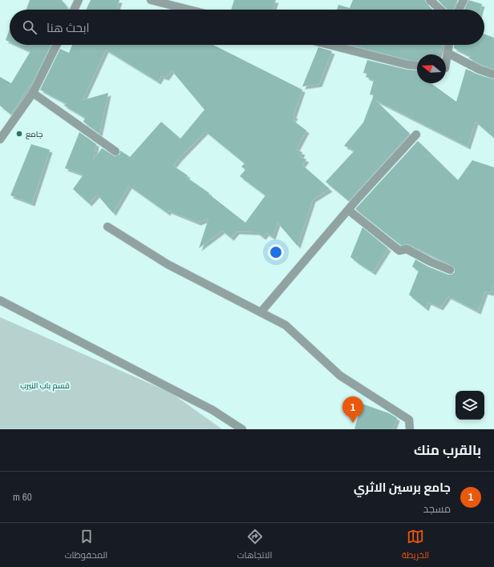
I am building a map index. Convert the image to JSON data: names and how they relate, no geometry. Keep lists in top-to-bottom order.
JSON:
{
  "parks": ["قسم باب النيرب"],
  "places": ["جامع"],
  "north": "left",
  "page": {
    "search": "ابحث هنا",
    "pins": "1",
    "heading": "بالقرب منك",
    "list": [
      {
        "mark": "1",
        "name": "جامع برسين الاثري",
        "note": "مسجد",
        "value": "60 m"
      }
    ],
    "nav": ["الخريطة", "الاتجاهات", "المحفوظات"]
  }
}
